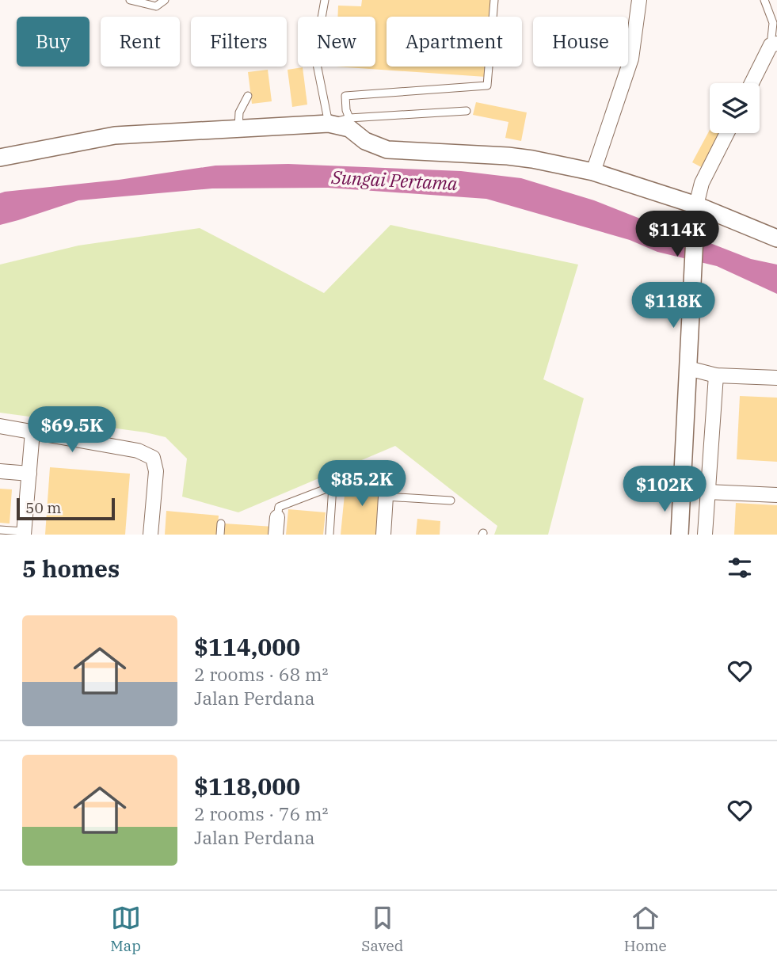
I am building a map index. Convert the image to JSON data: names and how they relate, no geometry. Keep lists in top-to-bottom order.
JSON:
{
  "water": ["Sungai Pertama"],
  "scale_bar": "50 m",
  "page": {
    "chip": [
      "Buy",
      "Rent",
      "Filters",
      "New",
      "Apartment",
      "House"
    ],
    "price": [
      "$114K",
      "$118K",
      "$69.5K",
      "$85.2K",
      "$102K"
    ],
    "scale": "50 m",
    "heading": "5 homes",
    "list": [
      {
        "name": "$114,000",
        "note": "2 rooms · 68 m² · Jalan Perdana"
      },
      {
        "name": "$118,000",
        "note": "2 rooms · 76 m² · Jalan Perdana"
      }
    ],
    "tabs": ["Map", "Saved", "Home"]
  }
}
